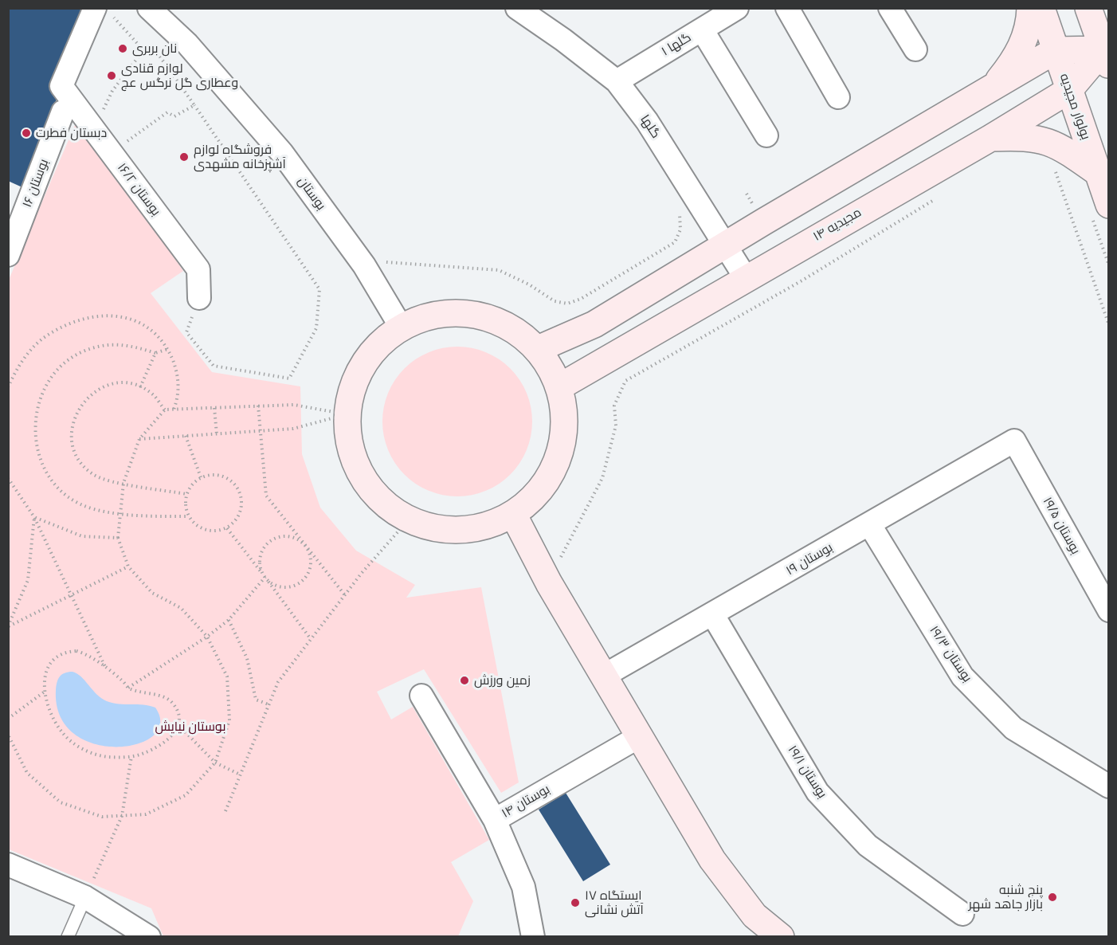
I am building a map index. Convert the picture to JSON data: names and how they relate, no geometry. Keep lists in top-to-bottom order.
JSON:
{
  "streets": {
    "street": [
      "گلها ۱",
      "بولوار مجیدیه",
      "گلها",
      "بوستان ۱۶",
      "بوستان ۱۶/۲",
      "بوستان",
      "مجیدیه ۱۴",
      "بوستان ۱۹/۵",
      "بوستان ۱۹",
      "بوستان ۱۹/۳",
      "بوستان ۱۹/۱",
      "بوستان ۱۴"
    ]
  },
  "crossings": [
    ["گلها ۱", "گلها"],
    ["بولوار مجیدیه", "مجیدیه ۱۴"],
    ["گلها", "مجیدیه ۱۴"],
    ["بوستان ۱۹/۵", "بوستان ۱۹"],
    ["بوستان ۱۹", "بوستان ۱۹/۳"],
    ["بوستان ۱۹", "بوستان ۱۹/۱"]
  ],
  "parks": ["بوستان نیایش"],
  "places": [
    "نان بربری",
    "لوازم قنادی وعطاری گل نرگس عج",
    "دبستان فطرت",
    "فروشگاه لوازم آشپزخانه مشهدی",
    "زمین ورزش",
    "پنج شنبه بازار جاهد شهر",
    "ایستگاه ۱۷ آتش نشانی"
  ]
}
